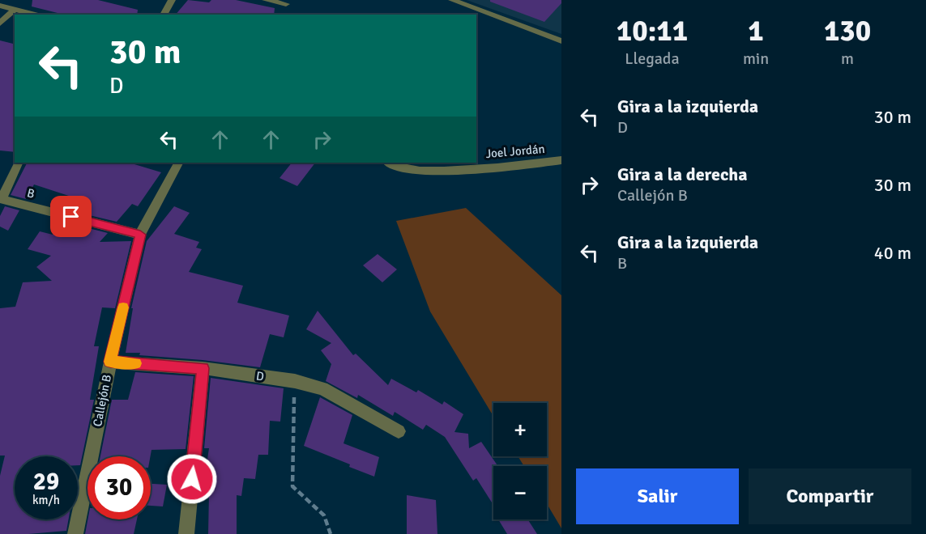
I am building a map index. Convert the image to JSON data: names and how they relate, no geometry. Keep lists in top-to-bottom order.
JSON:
{
  "streets": {
    "street": [
      "Joel Jordán",
      "B",
      "D",
      "Callejón B"
    ]
  },
  "crossings": [
    ["B", "Callejón B"],
    ["D", "Callejón B"]
  ],
  "page": {
    "eta": [
      "10:11",
      "Llegada",
      "1",
      "min",
      "130",
      "m"
    ],
    "turn": ["30 m", "D"],
    "list": [
      {
        "name": "Gira a la izquierda",
        "note": "D",
        "value": "30 m"
      },
      {
        "name": "Gira a la derecha",
        "note": "Callejón B",
        "value": "30 m"
      },
      {
        "name": "Gira a la izquierda",
        "note": "B",
        "value": "40 m"
      }
    ],
    "map_buttons": ["+", "−"],
    "speed": "29 km/h",
    "limit": "30",
    "buttons": ["Salir", "Compartir"]
  }
}
